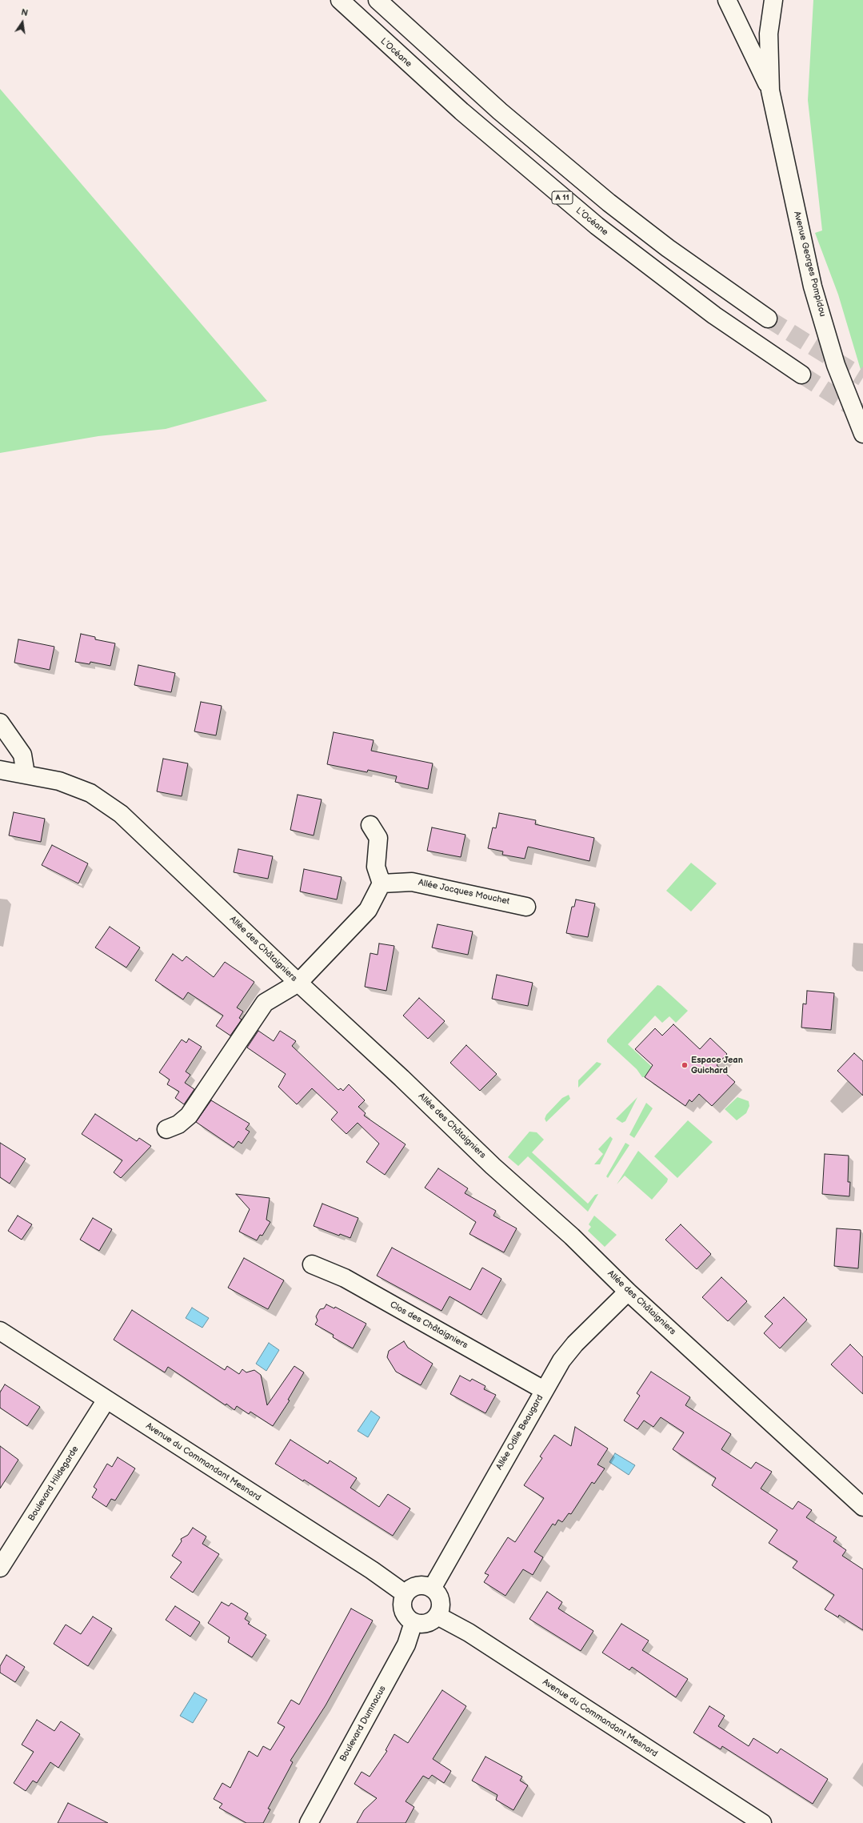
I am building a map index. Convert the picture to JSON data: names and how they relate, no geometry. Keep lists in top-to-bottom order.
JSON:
{
  "streets": {
    "main road": [
      "L’Océane",
      "A 11",
      "Avenue Georges Pompidou",
      "Allée Jacques Mouchet",
      "Allée des Châtaigniers",
      "Clos des Châtaigniers",
      "Allée Odile Beaugard",
      "Avenue du Commandant Mesnard",
      "Boulevard Hildegarde",
      "Boulevard Dumnacus"
    ]
  },
  "crossings": [
    ["Allée des Châtaigniers", "Allée Odile Beaugard"],
    ["Clos des Châtaigniers", "Allée Odile Beaugard"],
    ["Allée Odile Beaugard", "Avenue du Commandant Mesnard"],
    ["Allée Odile Beaugard", "Boulevard Dumnacus"],
    ["Avenue du Commandant Mesnard", "Boulevard Hildegarde"],
    ["Avenue du Commandant Mesnard", "Boulevard Dumnacus"]
  ],
  "places": ["Espace Jean Guichard"],
  "north": "top"
}
